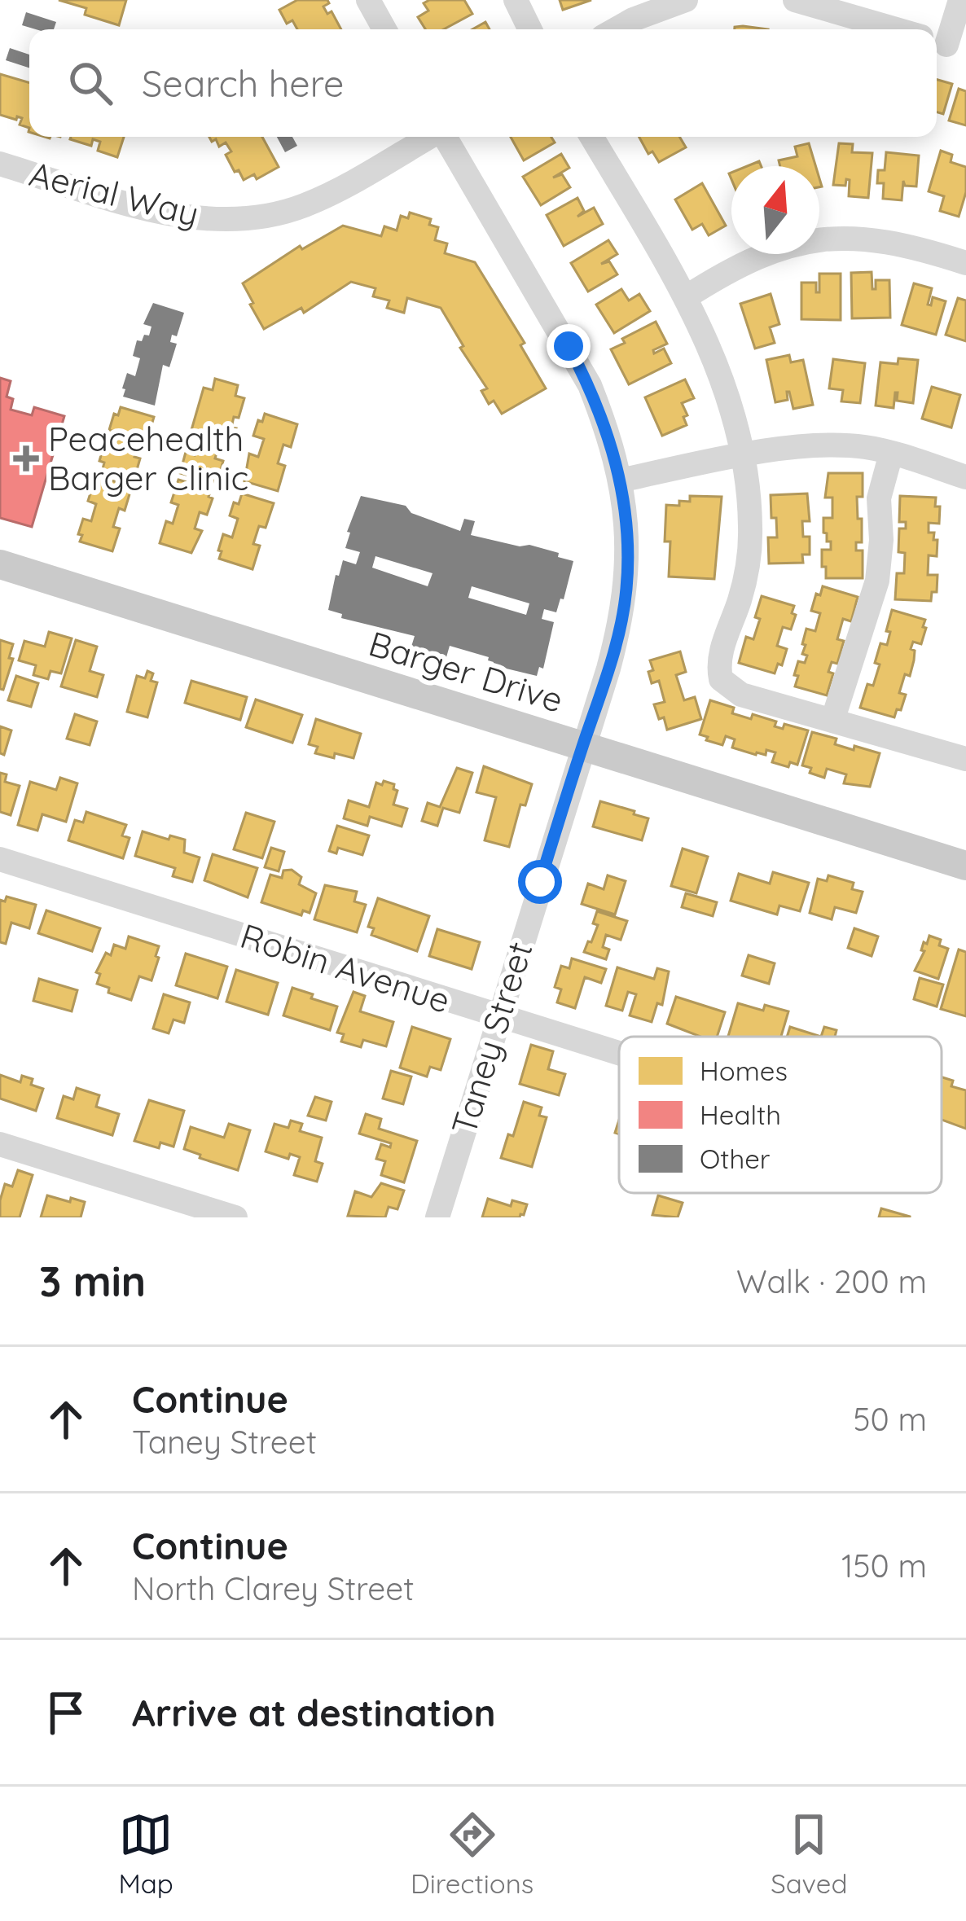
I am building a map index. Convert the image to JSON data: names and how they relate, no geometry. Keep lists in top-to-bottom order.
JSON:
{
  "streets": {
    "main road": ["Barger Drive"],
    "street": ["Aerial Way", "Robin Avenue", "Taney Street"]
  },
  "crossings": [
    ["Barger Drive", "Taney Street"],
    ["Robin Avenue", "Taney Street"]
  ],
  "places": {
    "health": ["Peacehealth Barger Clinic"]
  },
  "legend": ["Homes", "Health", "Other"],
  "north": "top",
  "page": {
    "search": "Search here",
    "heading": ["3 min", "Walk · 200 m"],
    "list": [
      ["Continue", "Taney Street", "50 m"],
      ["Continue", "North Clarey Street", "150 m"],
      "Arrive at destination"
    ],
    "nav": ["Map", "Directions", "Saved"]
  }
}
